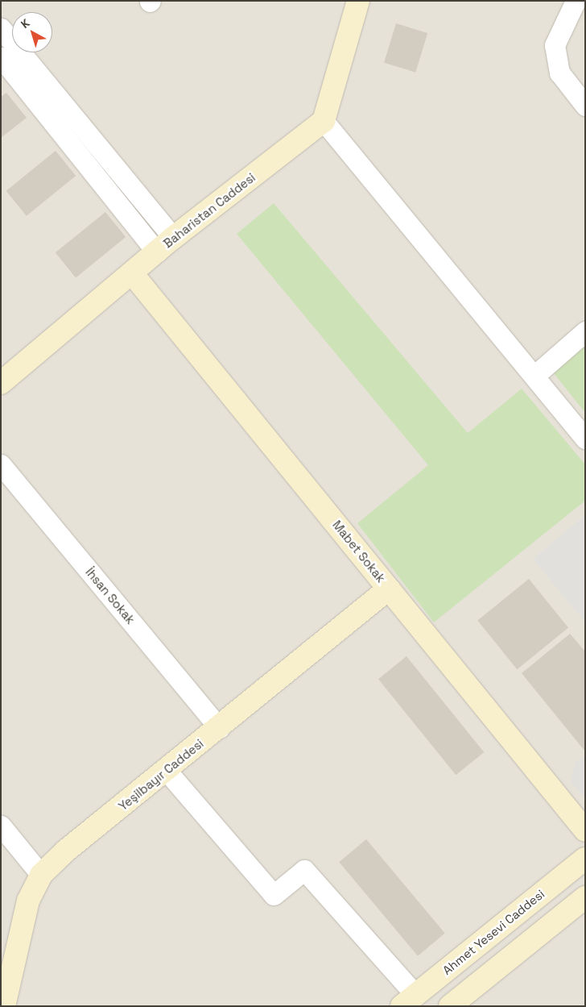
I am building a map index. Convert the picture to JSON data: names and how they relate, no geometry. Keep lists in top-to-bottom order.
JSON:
{
  "streets": {
    "street": [
      "Baharistan Caddesi",
      "Mabet Sokak",
      "İhsan Sokak",
      "Yeşilbayır Caddesi",
      "Ahmet Yesevi Caddesi"
    ]
  },
  "crossings": [
    ["Baharistan Caddesi", "Mabet Sokak"],
    ["Mabet Sokak", "Yeşilbayır Caddesi"],
    ["İhsan Sokak", "Yeşilbayır Caddesi"]
  ],
  "north": "top left"
}
